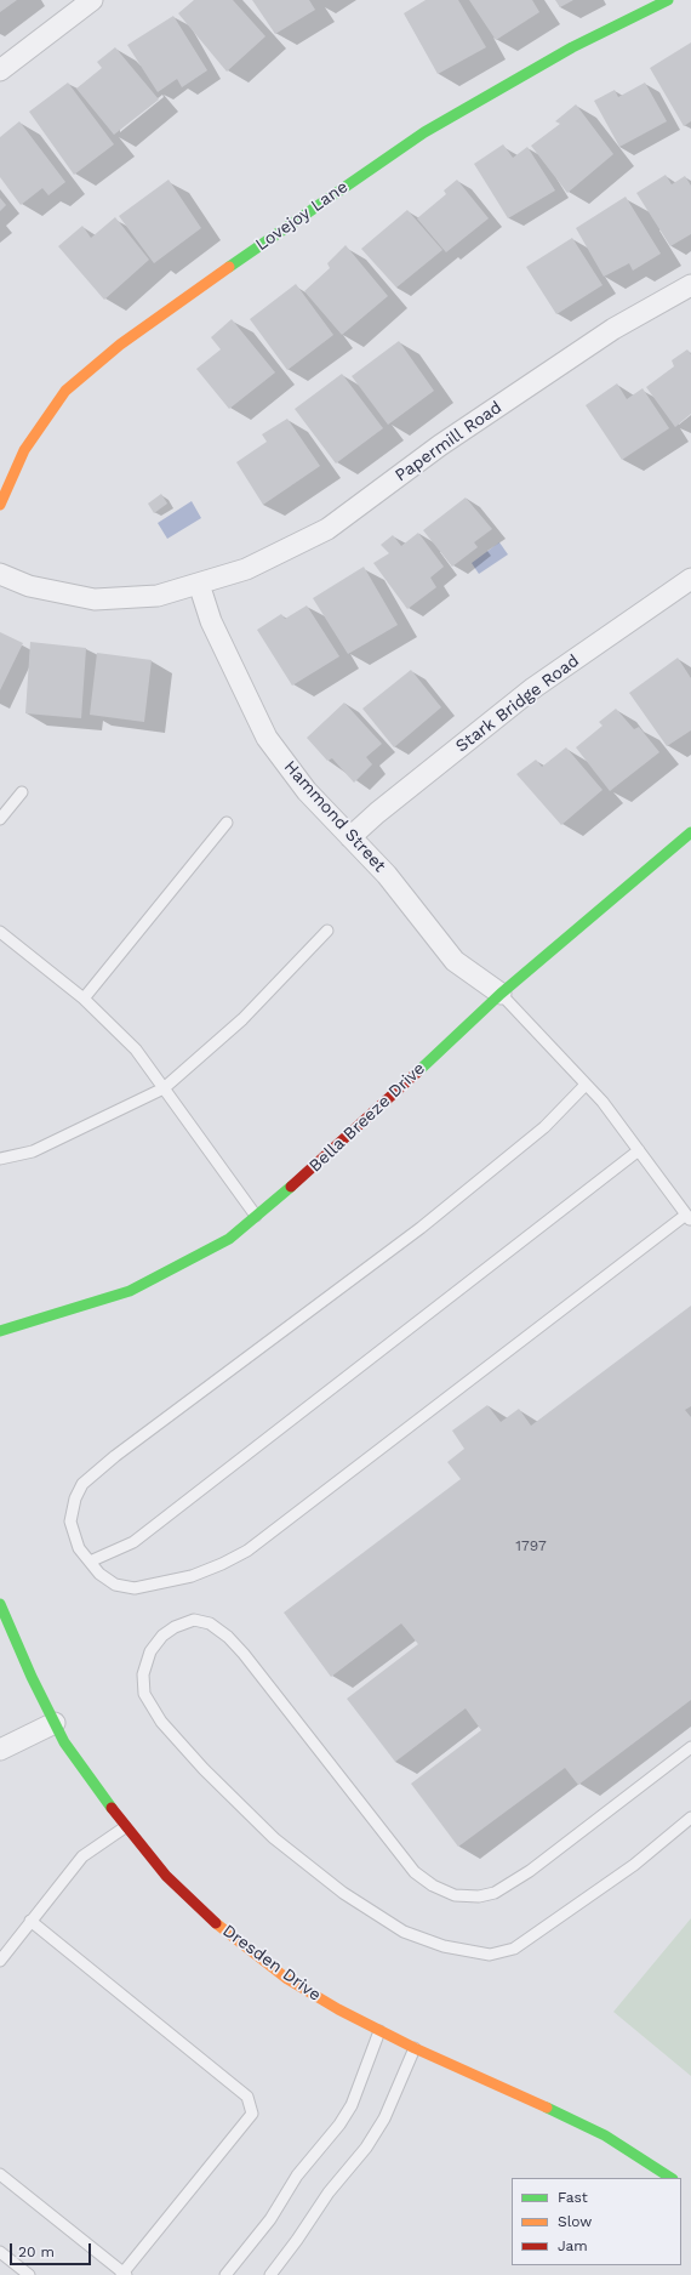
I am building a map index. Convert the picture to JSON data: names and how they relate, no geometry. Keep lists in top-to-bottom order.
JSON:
{
  "streets": {
    "street": [
      "Lovejoy Lane",
      "Papermill Road",
      "Stark Bridge Road",
      "Hammond Street",
      "Bella Breeze Drive",
      "Dresden Drive"
    ]
  },
  "crossings": [
    ["Papermill Road", "Hammond Street"],
    ["Stark Bridge Road", "Hammond Street"],
    ["Hammond Street", "Bella Breeze Drive"]
  ],
  "house_numbers": ["1797"],
  "legend": ["Fast", "Slow", "Jam"],
  "scale_bar": "20 m"
}
